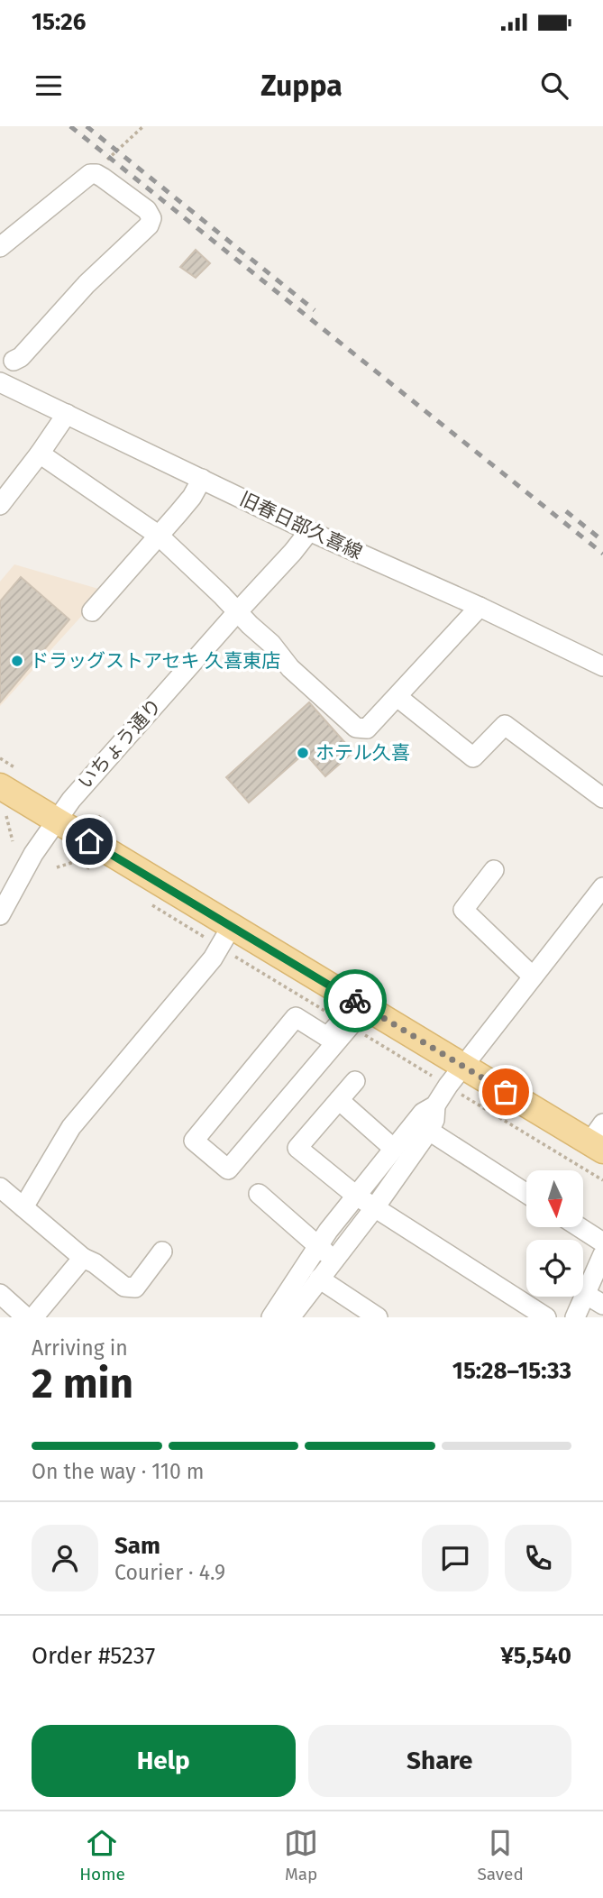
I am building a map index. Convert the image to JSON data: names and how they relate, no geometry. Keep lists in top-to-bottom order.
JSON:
{
  "streets": {
    "street": ["旧春日部久喜線", "いちょう通り"]
  },
  "crossings": [
    ["旧春日部久喜線", "いちょう通り"]
  ],
  "places": ["ドラッグストアセキ 久喜東店", "ホテル久喜"],
  "north": "bottom",
  "page": {
    "status": "15:26",
    "header": "Zuppa",
    "heading": ["2 min", "Arriving in", "15:28–15:33"],
    "panel": [
      "Sam",
      "Courier · 4.9",
      "Order #5237",
      "¥5,540"
    ],
    "bar": "On the way · 110 m",
    "buttons": ["Help", "Share"],
    "tabs": ["Home", "Map", "Saved"]
  }
}
